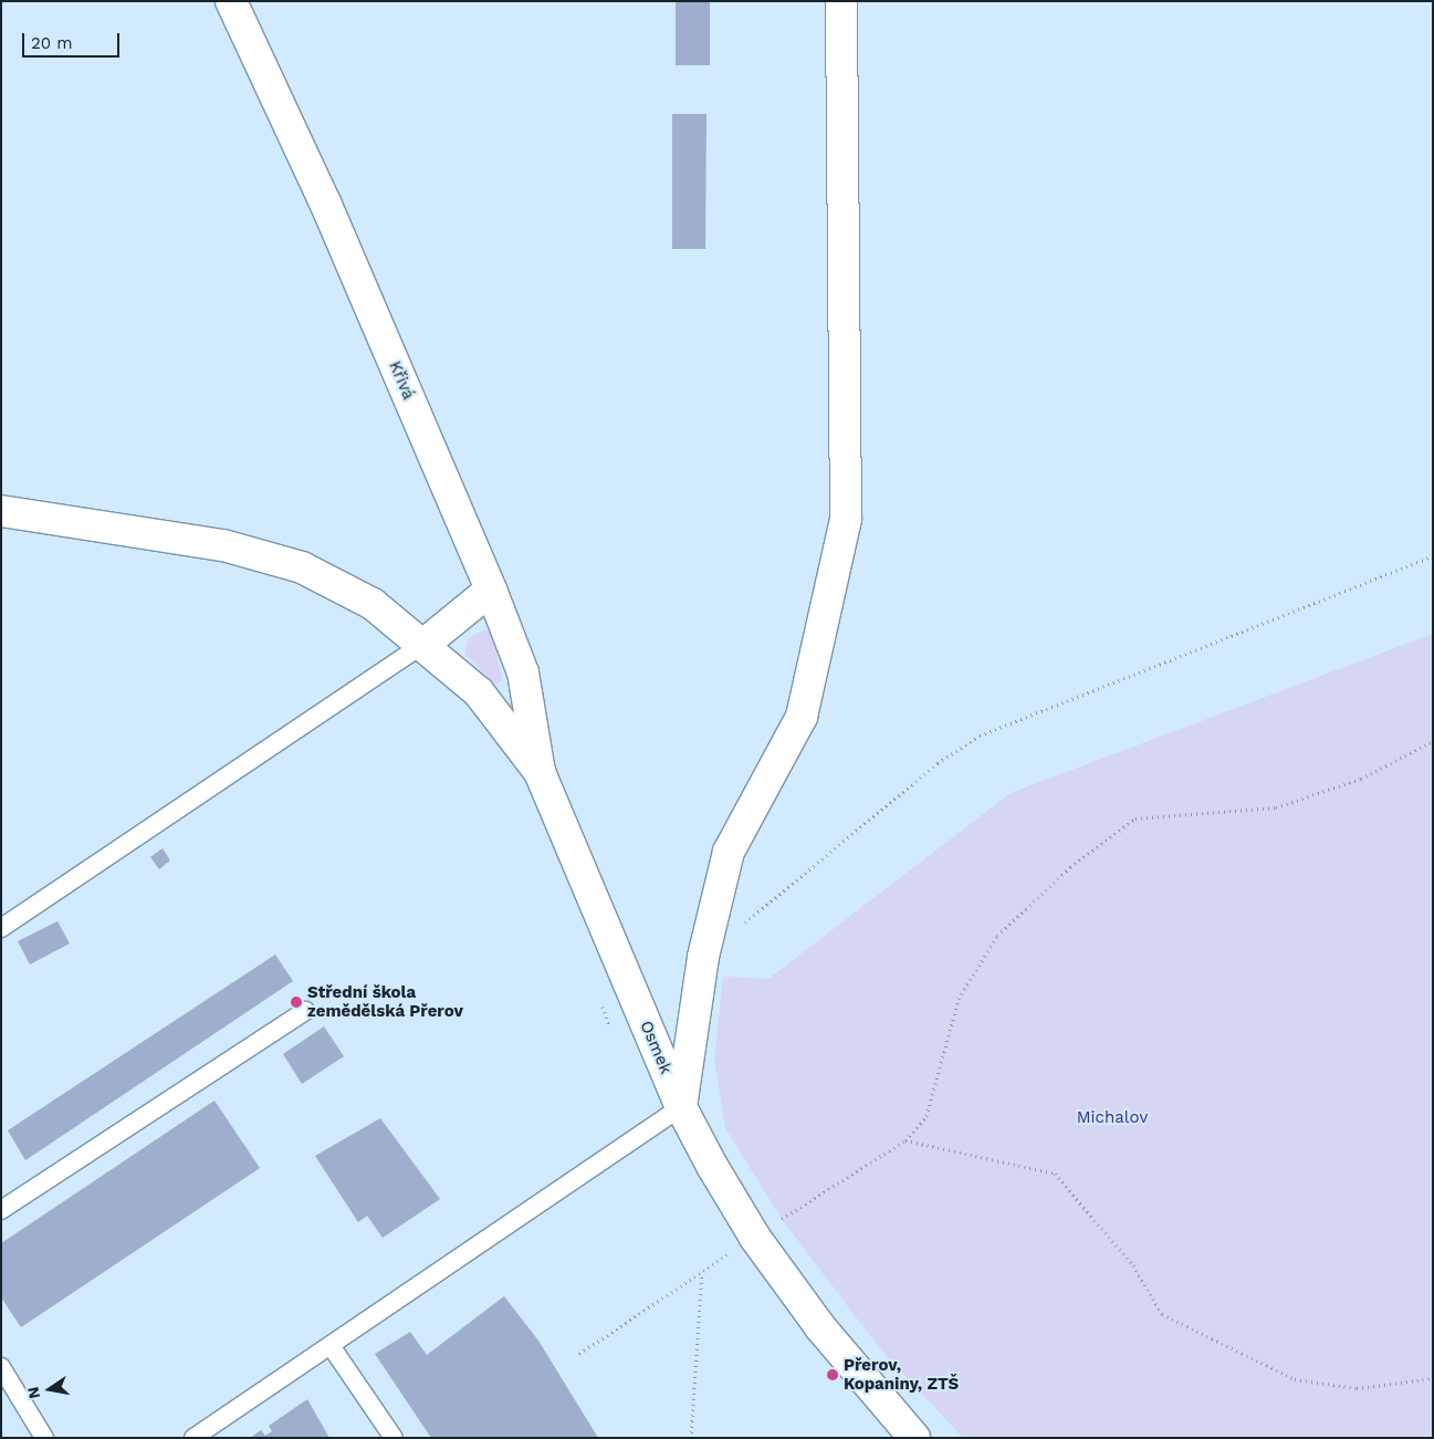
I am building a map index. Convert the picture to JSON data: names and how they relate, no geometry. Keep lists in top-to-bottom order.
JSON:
{
  "streets": {
    "street": ["Křivá", "Osmek"]
  },
  "crossings": [
    ["Křivá", "Osmek"]
  ],
  "parks": ["Michalov"],
  "places": ["Střední škola zemědělská Přerov", "Přerov, Kopaniny, ZTŠ"],
  "scale_bar": "20 m",
  "north": "left"
}
